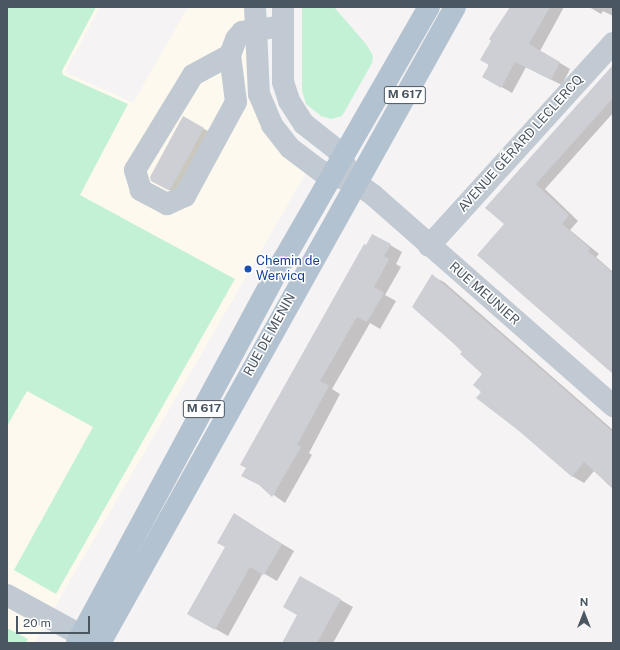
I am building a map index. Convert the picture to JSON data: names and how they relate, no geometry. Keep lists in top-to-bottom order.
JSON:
{
  "streets": {
    "main road": ["M 617", "RUE DE MENIN"],
    "street": ["AVENUE GÉRARD LECLERCQ", "RUE MEUNIER"]
  },
  "crossings": [
    ["AVENUE GÉRARD LECLERCQ", "RUE MEUNIER"],
    ["RUE MEUNIER", "RUE DE MENIN"]
  ],
  "places": ["Chemin de Wervicq"],
  "scale_bar": "20 m",
  "north": "top"
}
